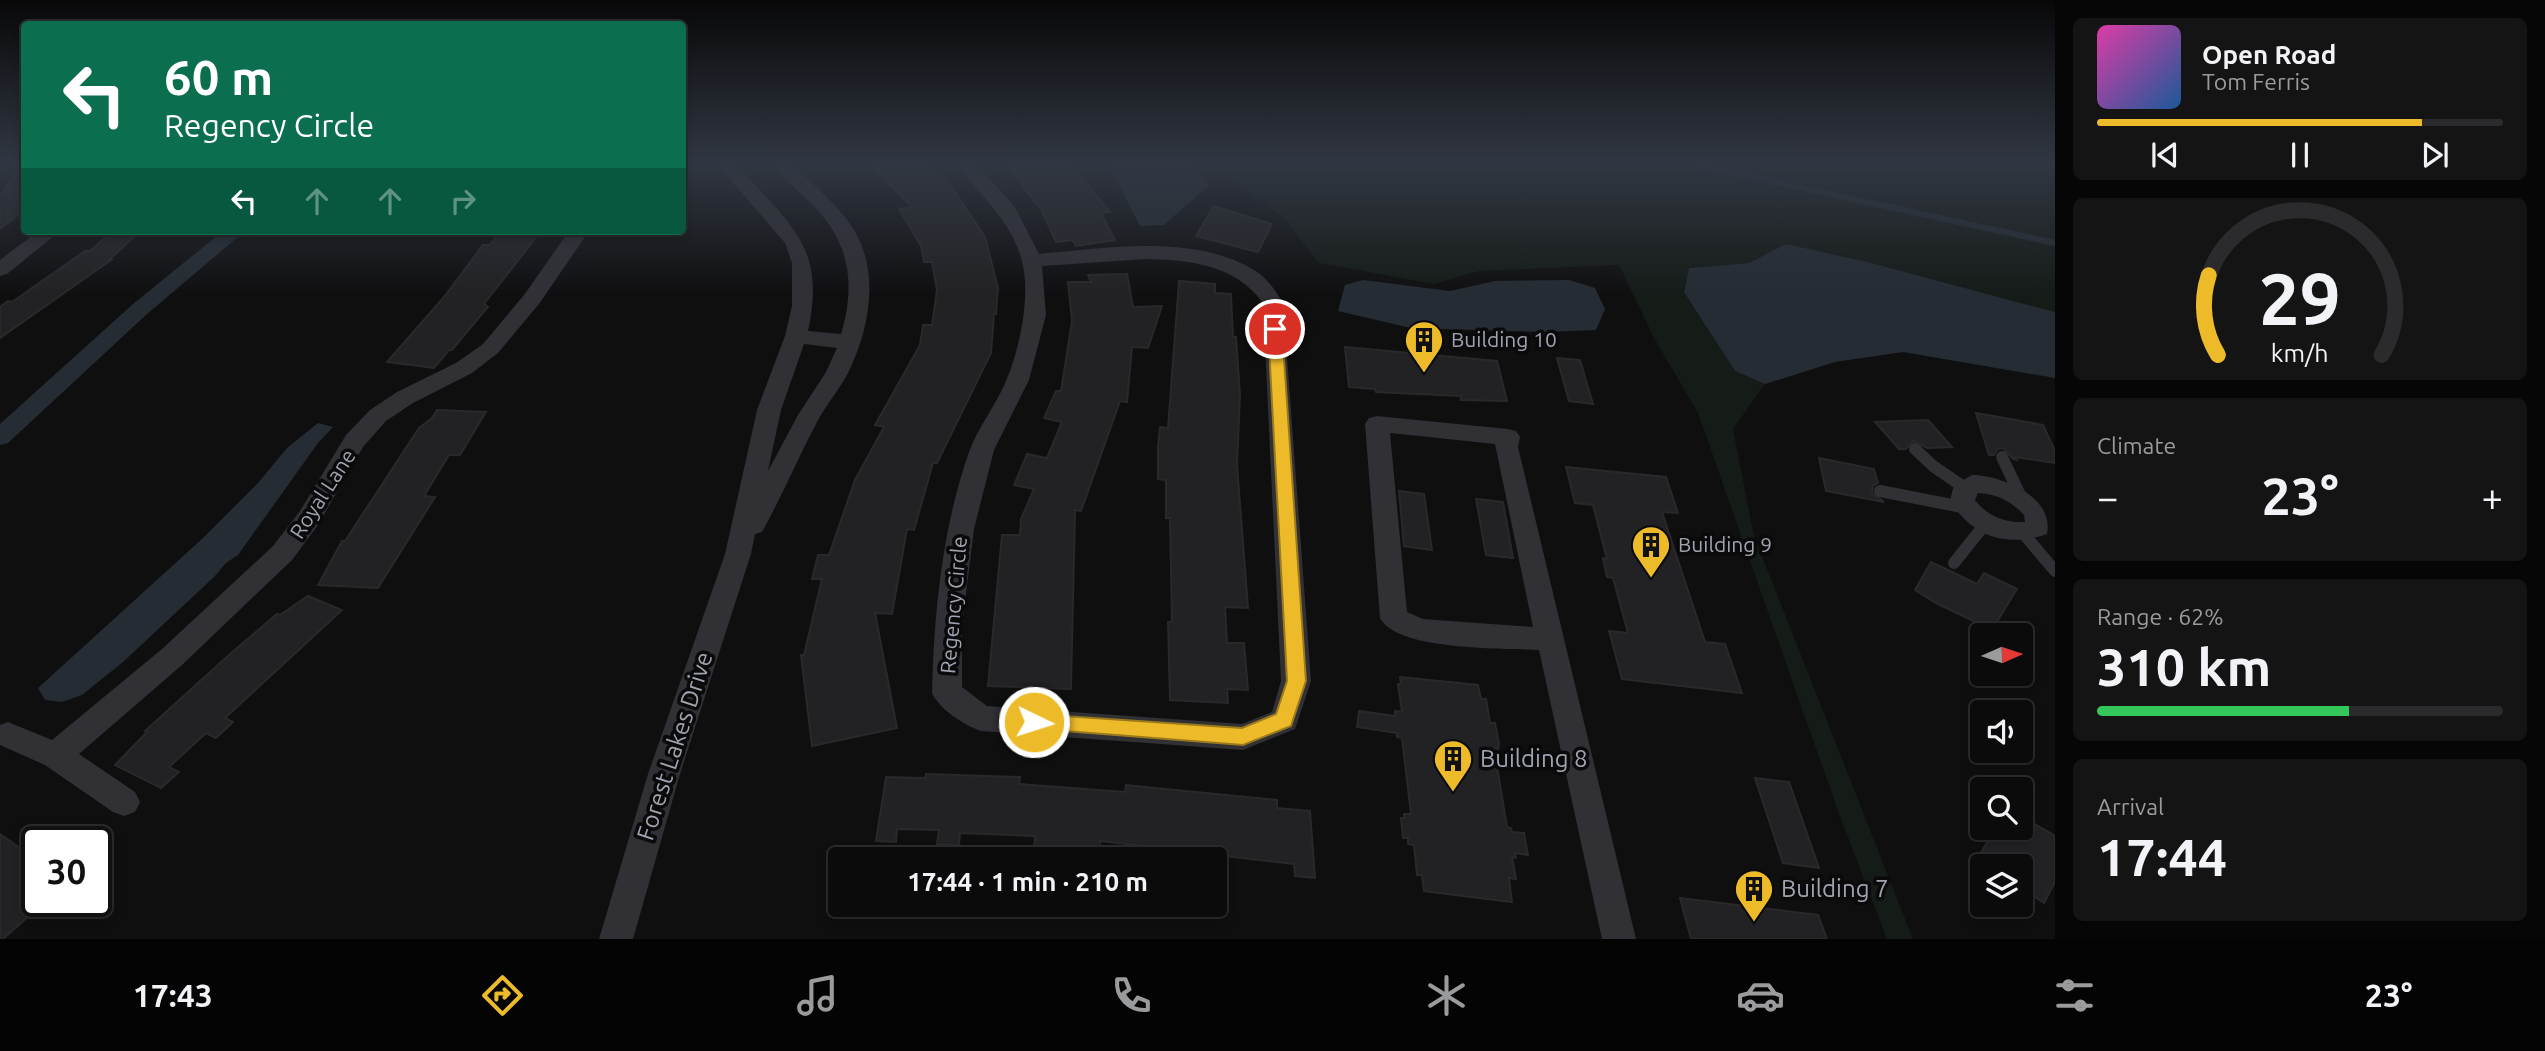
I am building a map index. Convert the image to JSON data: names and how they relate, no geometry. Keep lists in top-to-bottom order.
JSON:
{
  "streets": {
    "street": ["Royal Lane", "Regency Circle", "Forest Lakes Drive"]
  },
  "places": {
    "building": [
      "Building 10",
      "Building 9",
      "Building 8",
      "Building 7"
    ]
  },
  "north": "right",
  "page": {
    "turn": ["60 m", "Regency Circle"],
    "song": ["Open Road", "Tom Ferris"],
    "tile": [
      "Climate",
      ["Range · 62%", "310 km"],
      ["Arrival", "17:44"]
    ],
    "heat": ["−", "23°", "+"],
    "limit": "30",
    "trip": "17:44 · 1 min · 210 m",
    "tabs": ["17:43", "23°"],
    "gauge": ["29", "km/h"]
  }
}
